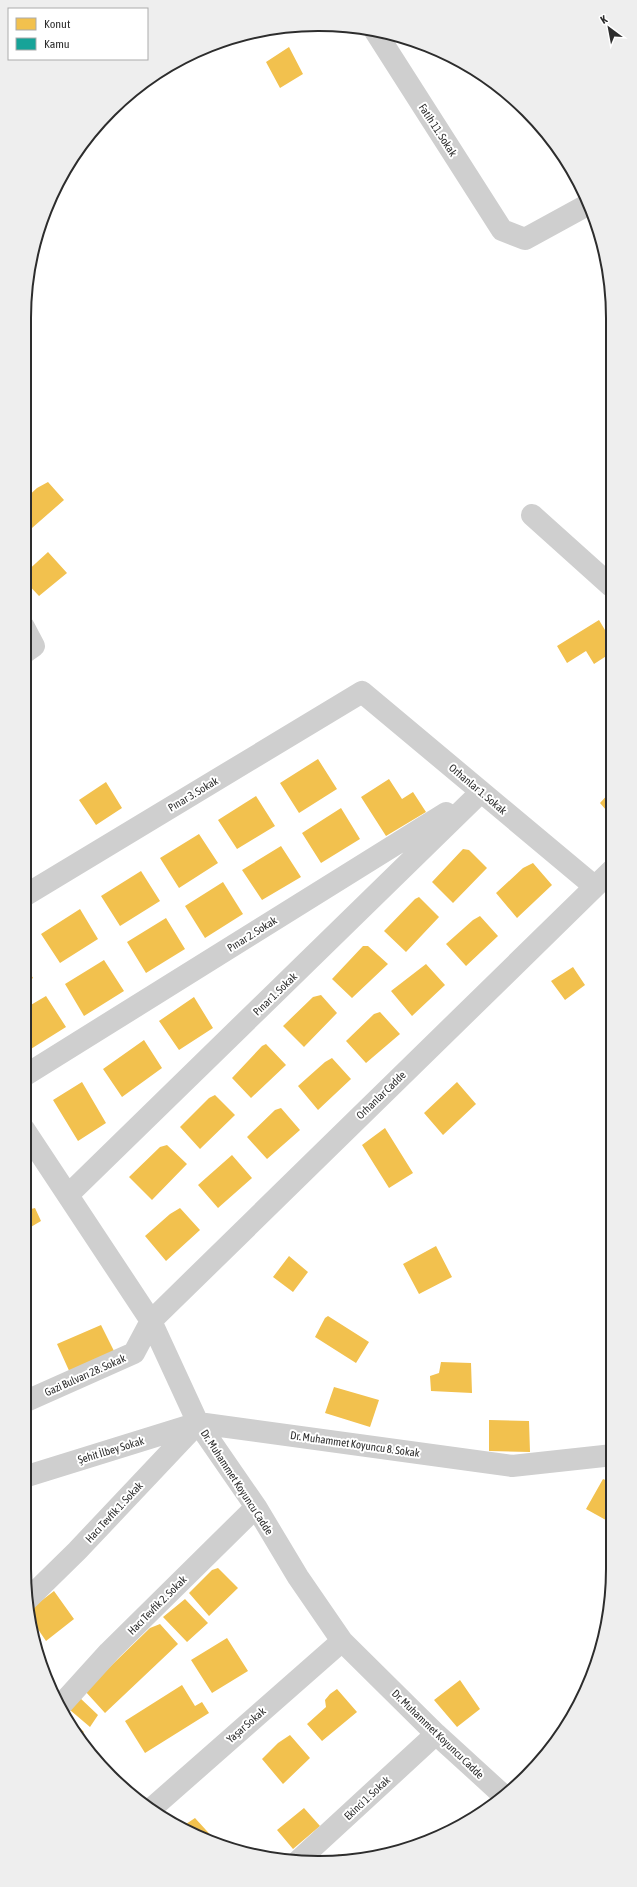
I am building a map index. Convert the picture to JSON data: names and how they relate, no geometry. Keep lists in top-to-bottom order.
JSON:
{
  "streets": {
    "street": [
      "Fatih 11. Sokak",
      "Orhanlar 1. Sokak",
      "Pınar 3. Sokak",
      "Pınar 2. Sokak",
      "Pınar 1. Sokak",
      "Orhanlar Cadde",
      "Gazi Bulvarı 28. Sokak",
      "Dr. Muhammet Koyuncu 8. Sokak",
      "Şehit İlbey Sokak",
      "Dr. Muhammet Koyuncu Cadde",
      "Hacı Tevfik 1. Sokak",
      "Hacı Tevfik 2. Sokak",
      "Yaşar Sokak",
      "Ekinci 1. Sokak"
    ]
  },
  "crossings": [
    ["Orhanlar 1. Sokak", "Pınar 3. Sokak"],
    ["Orhanlar 1. Sokak", "Pınar 2. Sokak"],
    ["Orhanlar 1. Sokak", "Pınar 1. Sokak"],
    ["Orhanlar 1. Sokak", "Orhanlar Cadde"],
    ["Pınar 2. Sokak", "Pınar 1. Sokak"],
    ["Pınar 1. Sokak", "Dr. Muhammet Koyuncu Cadde"],
    ["Orhanlar Cadde", "Gazi Bulvarı 28. Sokak"],
    ["Orhanlar Cadde", "Dr. Muhammet Koyuncu Cadde"],
    ["Gazi Bulvarı 28. Sokak", "Dr. Muhammet Koyuncu Cadde"],
    ["Dr. Muhammet Koyuncu 8. Sokak", "Şehit İlbey Sokak"],
    ["Dr. Muhammet Koyuncu 8. Sokak", "Dr. Muhammet Koyuncu Cadde"],
    ["Dr. Muhammet Koyuncu 8. Sokak", "Hacı Tevfik 1. Sokak"],
    ["Şehit İlbey Sokak", "Dr. Muhammet Koyuncu Cadde"],
    ["Şehit İlbey Sokak", "Hacı Tevfik 1. Sokak"],
    ["Dr. Muhammet Koyuncu Cadde", "Hacı Tevfik 1. Sokak"],
    ["Dr. Muhammet Koyuncu Cadde", "Hacı Tevfik 2. Sokak"],
    ["Dr. Muhammet Koyuncu Cadde", "Yaşar Sokak"],
    ["Dr. Muhammet Koyuncu Cadde", "Ekinci 1. Sokak"]
  ],
  "legend": ["Konut", "Kamu"],
  "north": "top left"
}
